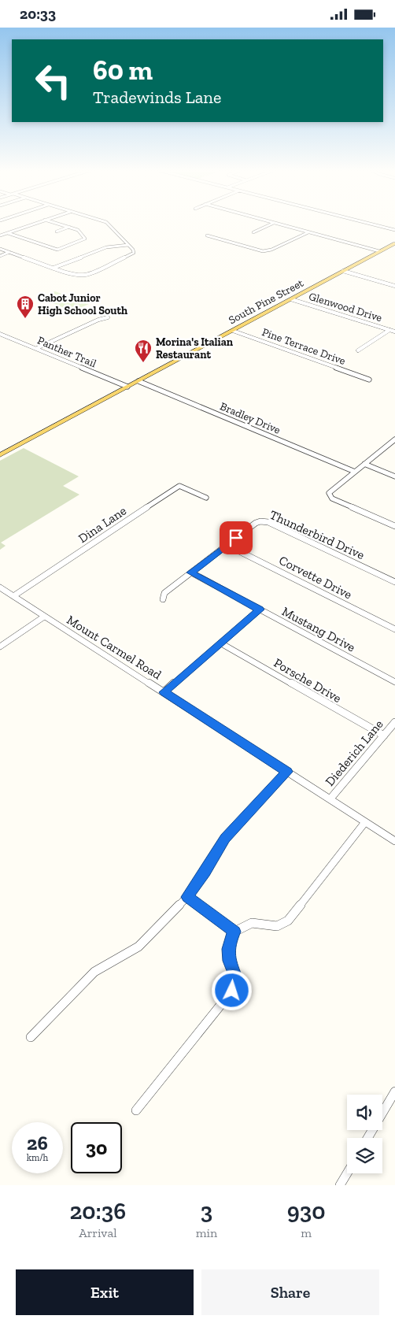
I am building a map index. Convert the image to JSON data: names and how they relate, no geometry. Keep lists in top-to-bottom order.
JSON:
{
  "streets": {
    "main road": ["South Pine Street"],
    "street": [
      "Glenwood Drive",
      "Pine Terrace Drive",
      "Panther Trail",
      "Bradley Drive",
      "Dina Lane",
      "Thunderbird Drive",
      "Corvette Drive",
      "Mustang Drive",
      "Mount Carmel Road",
      "Porsche Drive",
      "Diederich Lane"
    ]
  },
  "crossings": [
    ["South Pine Street", "Glenwood Drive"],
    ["South Pine Street", "Pine Terrace Drive"],
    ["South Pine Street", "Panther Trail"],
    ["South Pine Street", "Bradley Drive"],
    ["Dina Lane", "Mount Carmel Road"],
    ["Thunderbird Drive", "Corvette Drive"],
    ["Thunderbird Drive", "Mustang Drive"],
    ["Mount Carmel Road", "Diederich Lane"],
    ["Porsche Drive", "Diederich Lane"]
  ],
  "places": {
    "building": ["Cabot Junior High School South"],
    "restaurant": ["Morina's Italian Restaurant"]
  },
  "page": {
    "status": "20:33",
    "turn": ["60 m", "Tradewinds Lane"],
    "speed": "26 km/h",
    "limit": "30",
    "eta": [
      "20:36",
      "Arrival",
      "3",
      "min",
      "930",
      "m"
    ],
    "buttons": ["Exit", "Share"]
  }
}
